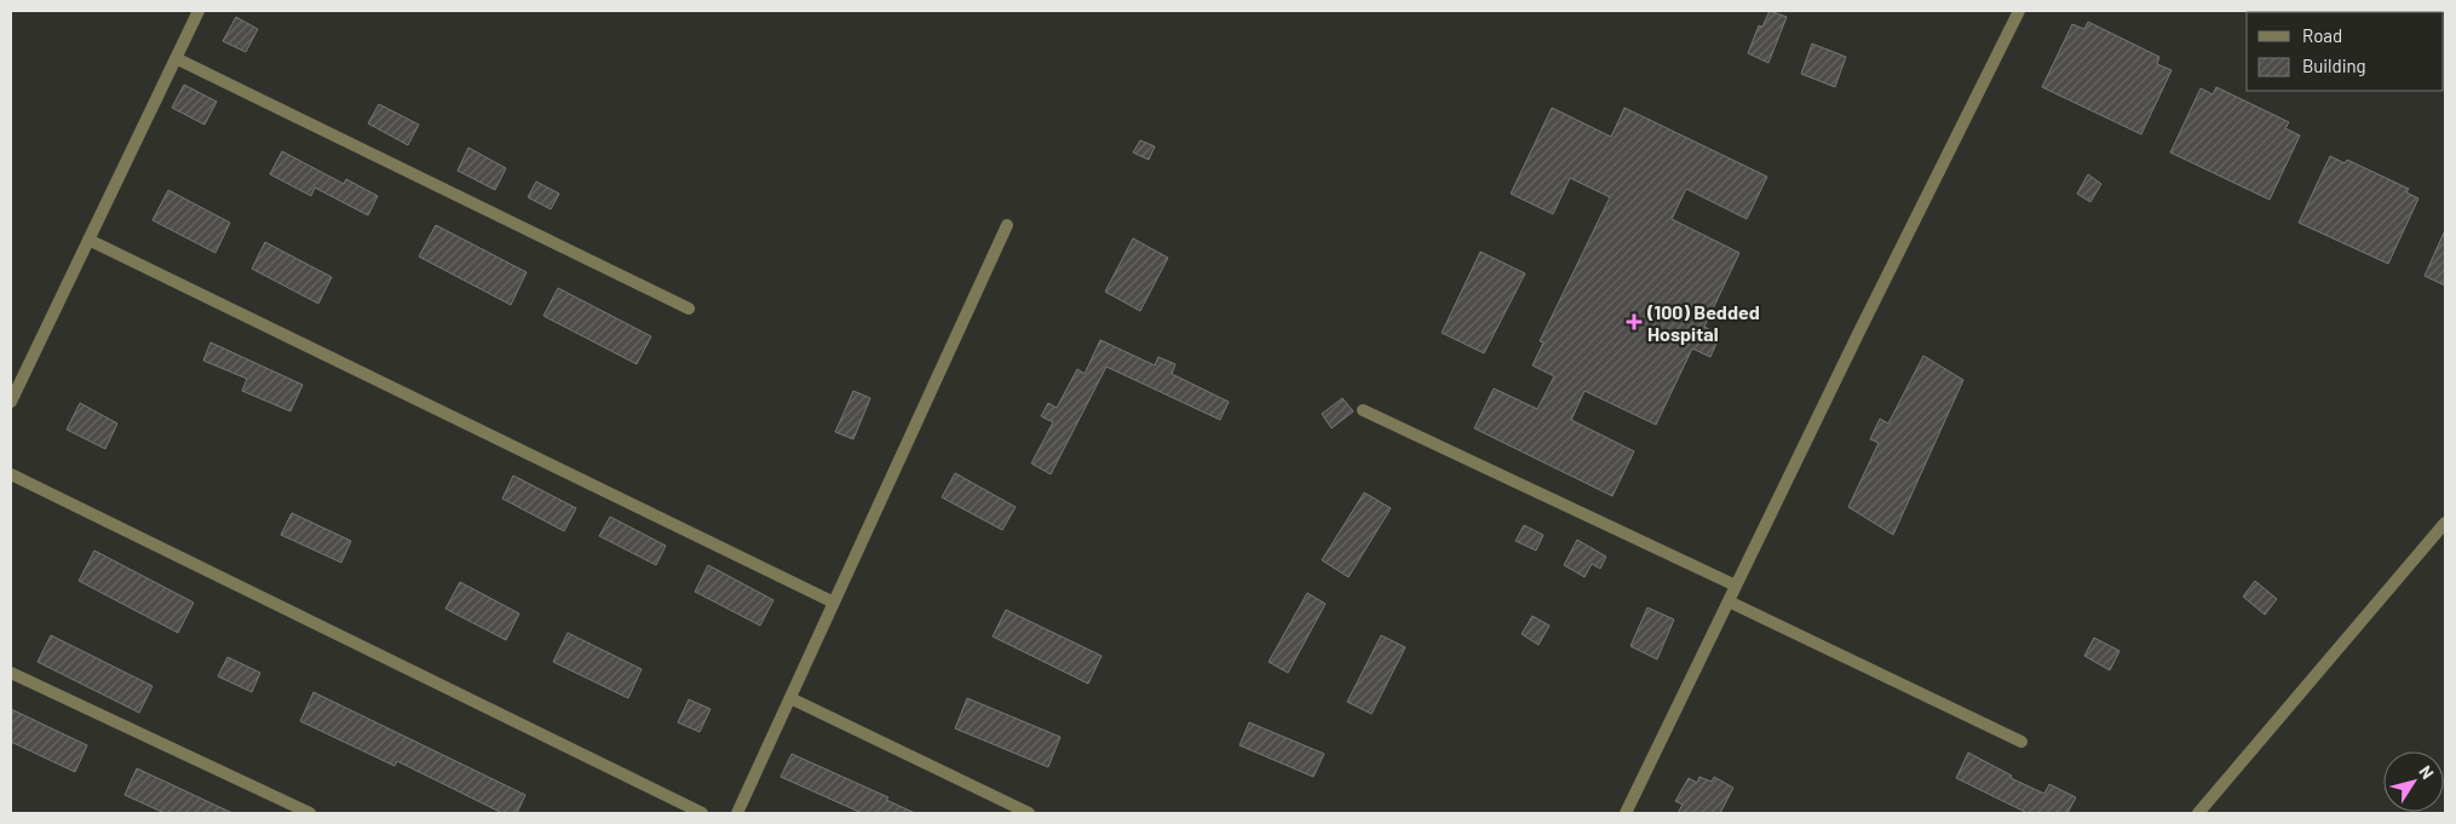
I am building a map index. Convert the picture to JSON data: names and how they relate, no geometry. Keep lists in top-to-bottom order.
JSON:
{
  "places": {
    "health": ["(100) Bedded Hospital"]
  },
  "legend": ["Road", "Building"],
  "north": "top right"
}
